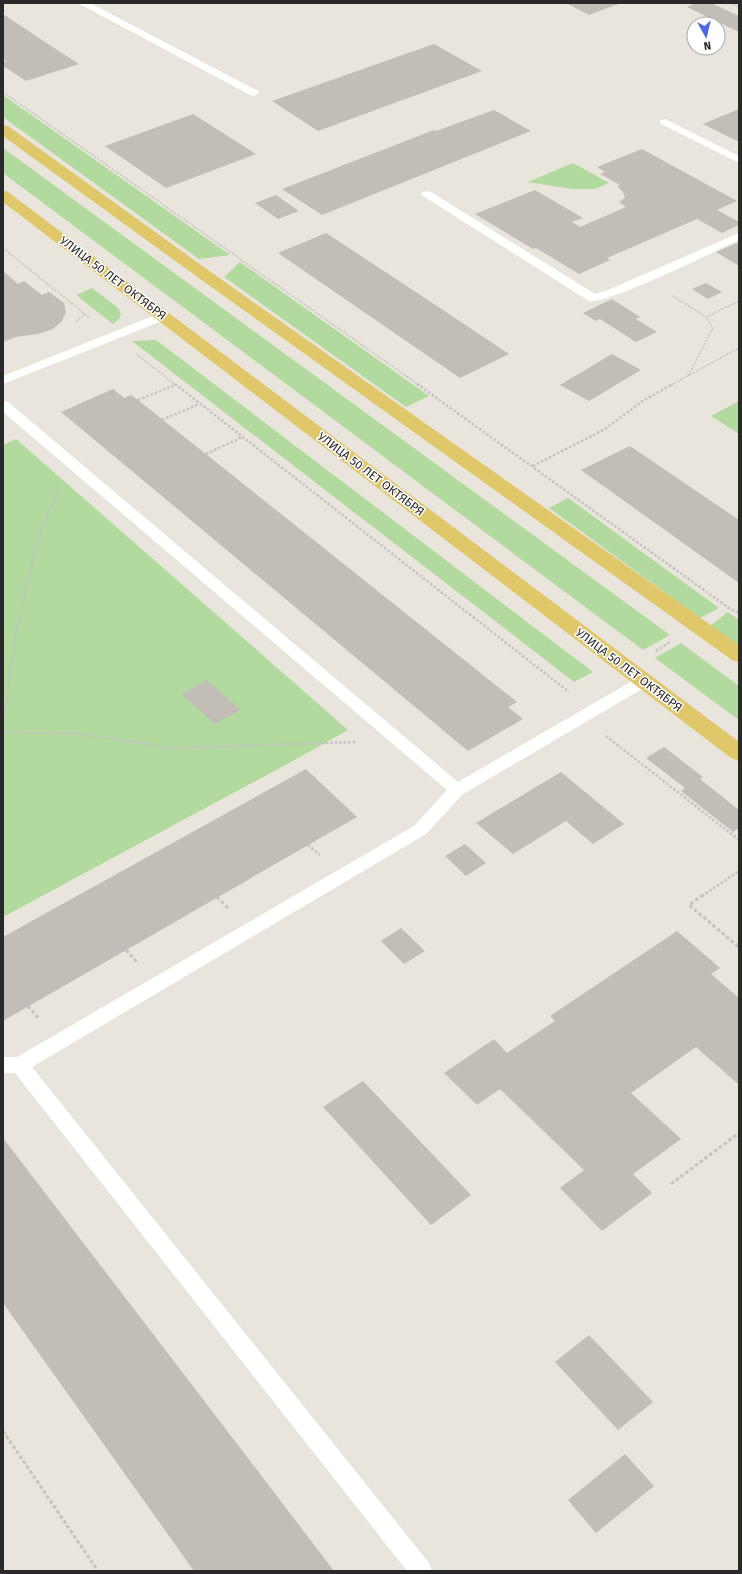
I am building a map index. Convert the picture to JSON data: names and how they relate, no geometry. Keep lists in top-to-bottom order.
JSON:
{
  "streets": {
    "main road": ["УЛИЦА 50 ЛЕТ ОКТЯБРЯ"]
  },
  "north": "bottom"
}
